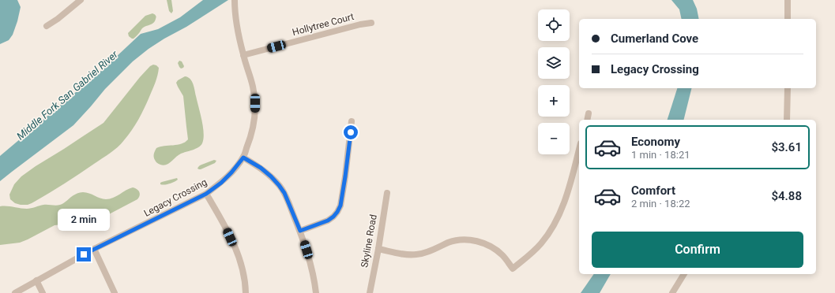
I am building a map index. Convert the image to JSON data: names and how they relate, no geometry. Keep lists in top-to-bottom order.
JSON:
{
  "streets": {
    "street": ["Hollytree Court", "Legacy Crossing", "Skyline Road"]
  },
  "crossings": [
    ["Hollytree Court", "Legacy Crossing"]
  ],
  "water": ["Middle Fork San Gabriel River"],
  "page": {
    "map_buttons": ["+", "−"],
    "banner": ["Cumerland Cove", "Legacy Crossing"],
    "list": [
      {
        "name": "Economy",
        "note": "1 min · 18:21",
        "value": "$3.61"
      },
      {
        "name": "Comfort",
        "note": "2 min · 18:22",
        "value": "$4.88"
      }
    ],
    "bubble": "2 min",
    "buttons": "Confirm"
  }
}
